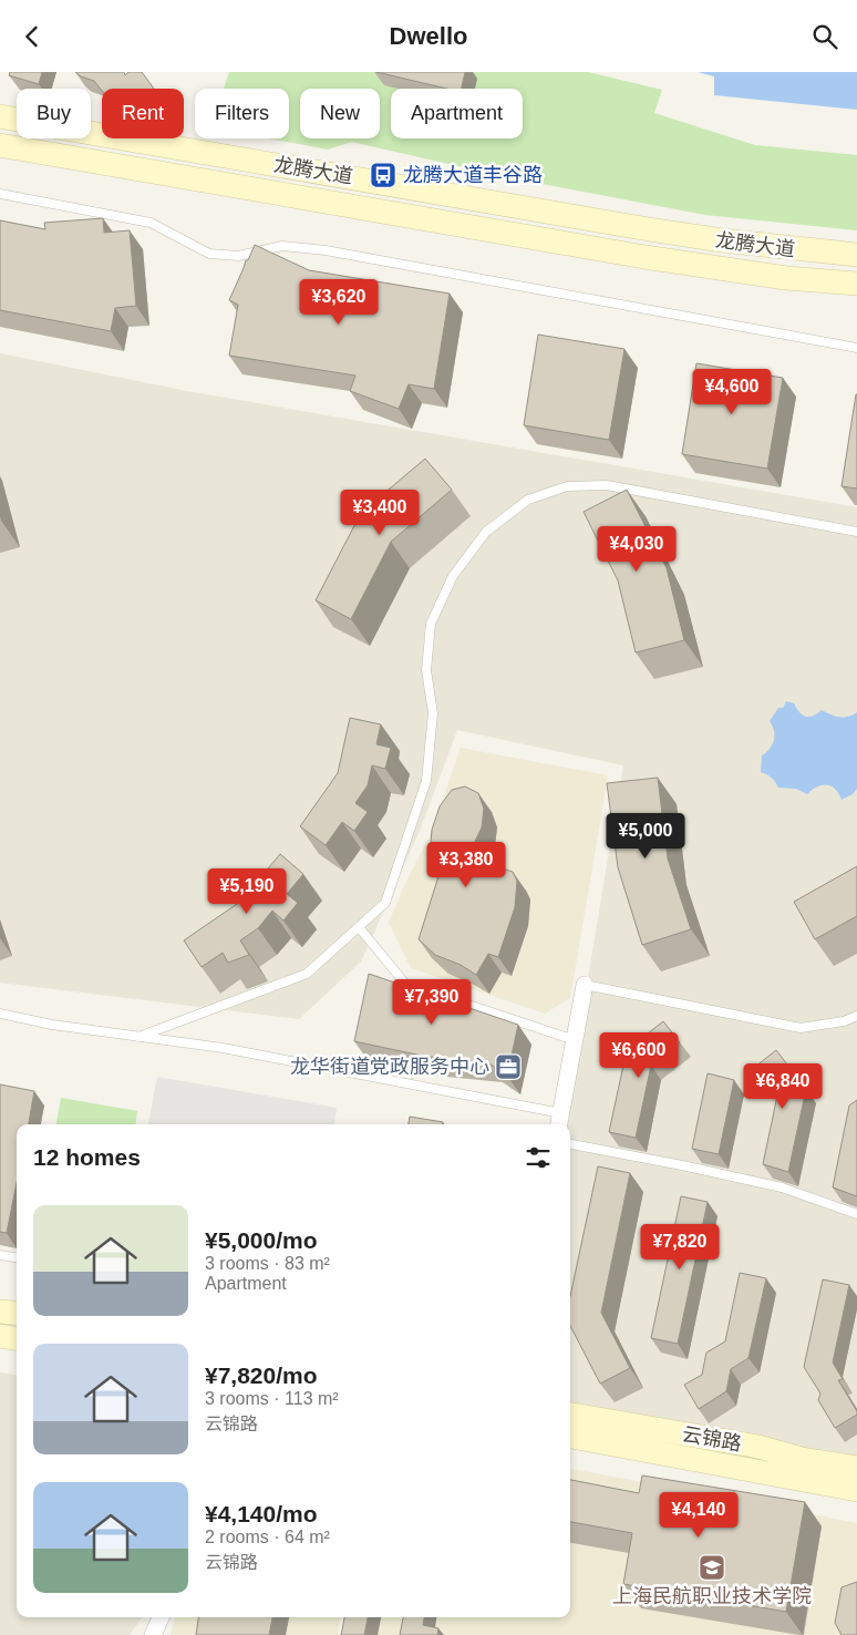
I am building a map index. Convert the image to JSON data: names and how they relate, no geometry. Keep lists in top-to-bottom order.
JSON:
{
  "streets": {
    "main road": ["龙腾大道", "云锦路"]
  },
  "places": {
    "bus stop": ["龙腾大道丰谷路"],
    "office": ["龙华街道党政服务中心"],
    "school or university": ["上海民航职业技术学院"]
  },
  "page": {
    "header": "Dwello",
    "chip": [
      "Buy",
      "Rent",
      "Filters",
      "New",
      "Apartment"
    ],
    "price": [
      "¥3,620",
      "¥4,600",
      "¥3,400",
      "¥4,030",
      "¥5,000",
      "¥3,380",
      "¥5,190",
      "¥7,390",
      "¥6,600",
      "¥6,840",
      "¥7,820",
      "¥4,140"
    ],
    "heading": "12 homes",
    "list": [
      {
        "name": "¥5,000/mo",
        "note": "3 rooms · 83 m² · Apartment"
      },
      {
        "name": "¥7,820/mo",
        "note": "3 rooms · 113 m² · 云锦路"
      },
      {
        "name": "¥4,140/mo",
        "note": "2 rooms · 64 m² · 云锦路"
      }
    ]
  }
}
